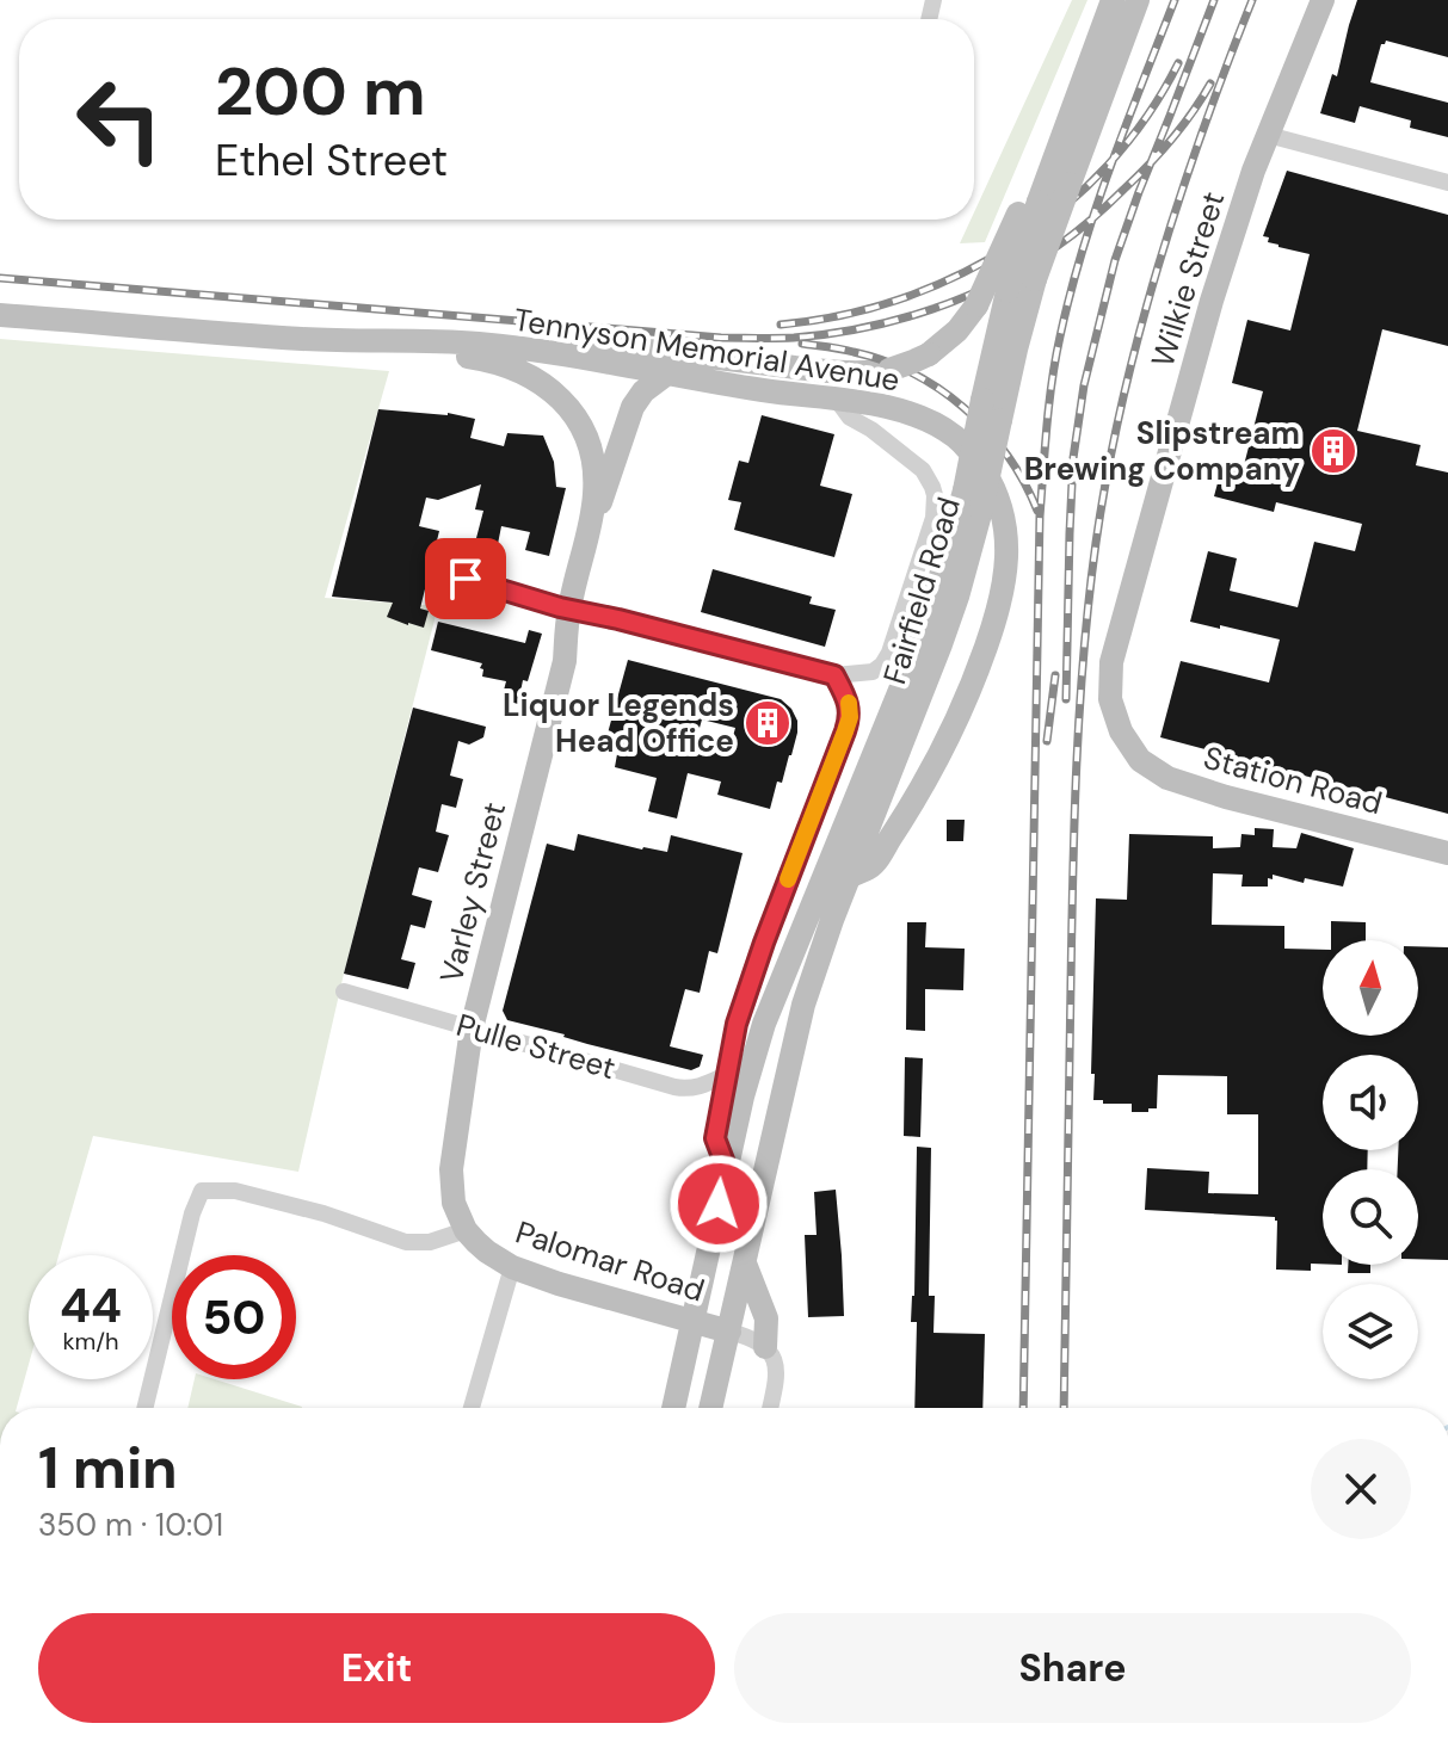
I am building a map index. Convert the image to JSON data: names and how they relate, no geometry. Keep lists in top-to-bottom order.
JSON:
{
  "streets": {
    "main road": [
      "Wilkie Street",
      "Tennyson Memorial Avenue",
      "Fairfield Road",
      "Station Road",
      "Varley Street",
      "Palomar Road"
    ],
    "street": ["Pulle Street"]
  },
  "crossings": [
    ["Wilkie Street", "Station Road"],
    ["Tennyson Memorial Avenue", "Fairfield Road"],
    ["Tennyson Memorial Avenue", "Varley Street"],
    ["Fairfield Road", "Pulle Street"],
    ["Fairfield Road", "Palomar Road"],
    ["Varley Street", "Pulle Street"],
    ["Varley Street", "Palomar Road"]
  ],
  "places": {
    "building": ["Slipstream Brewing Company", "Liquor Legends Head Office"]
  },
  "north": "top",
  "page": {
    "turn": ["200 m", "Ethel Street"],
    "speed": "44 km/h",
    "limit": "50",
    "heading": ["1 min", "350 m · 10:01"],
    "buttons": ["Exit", "Share"]
  }
}
